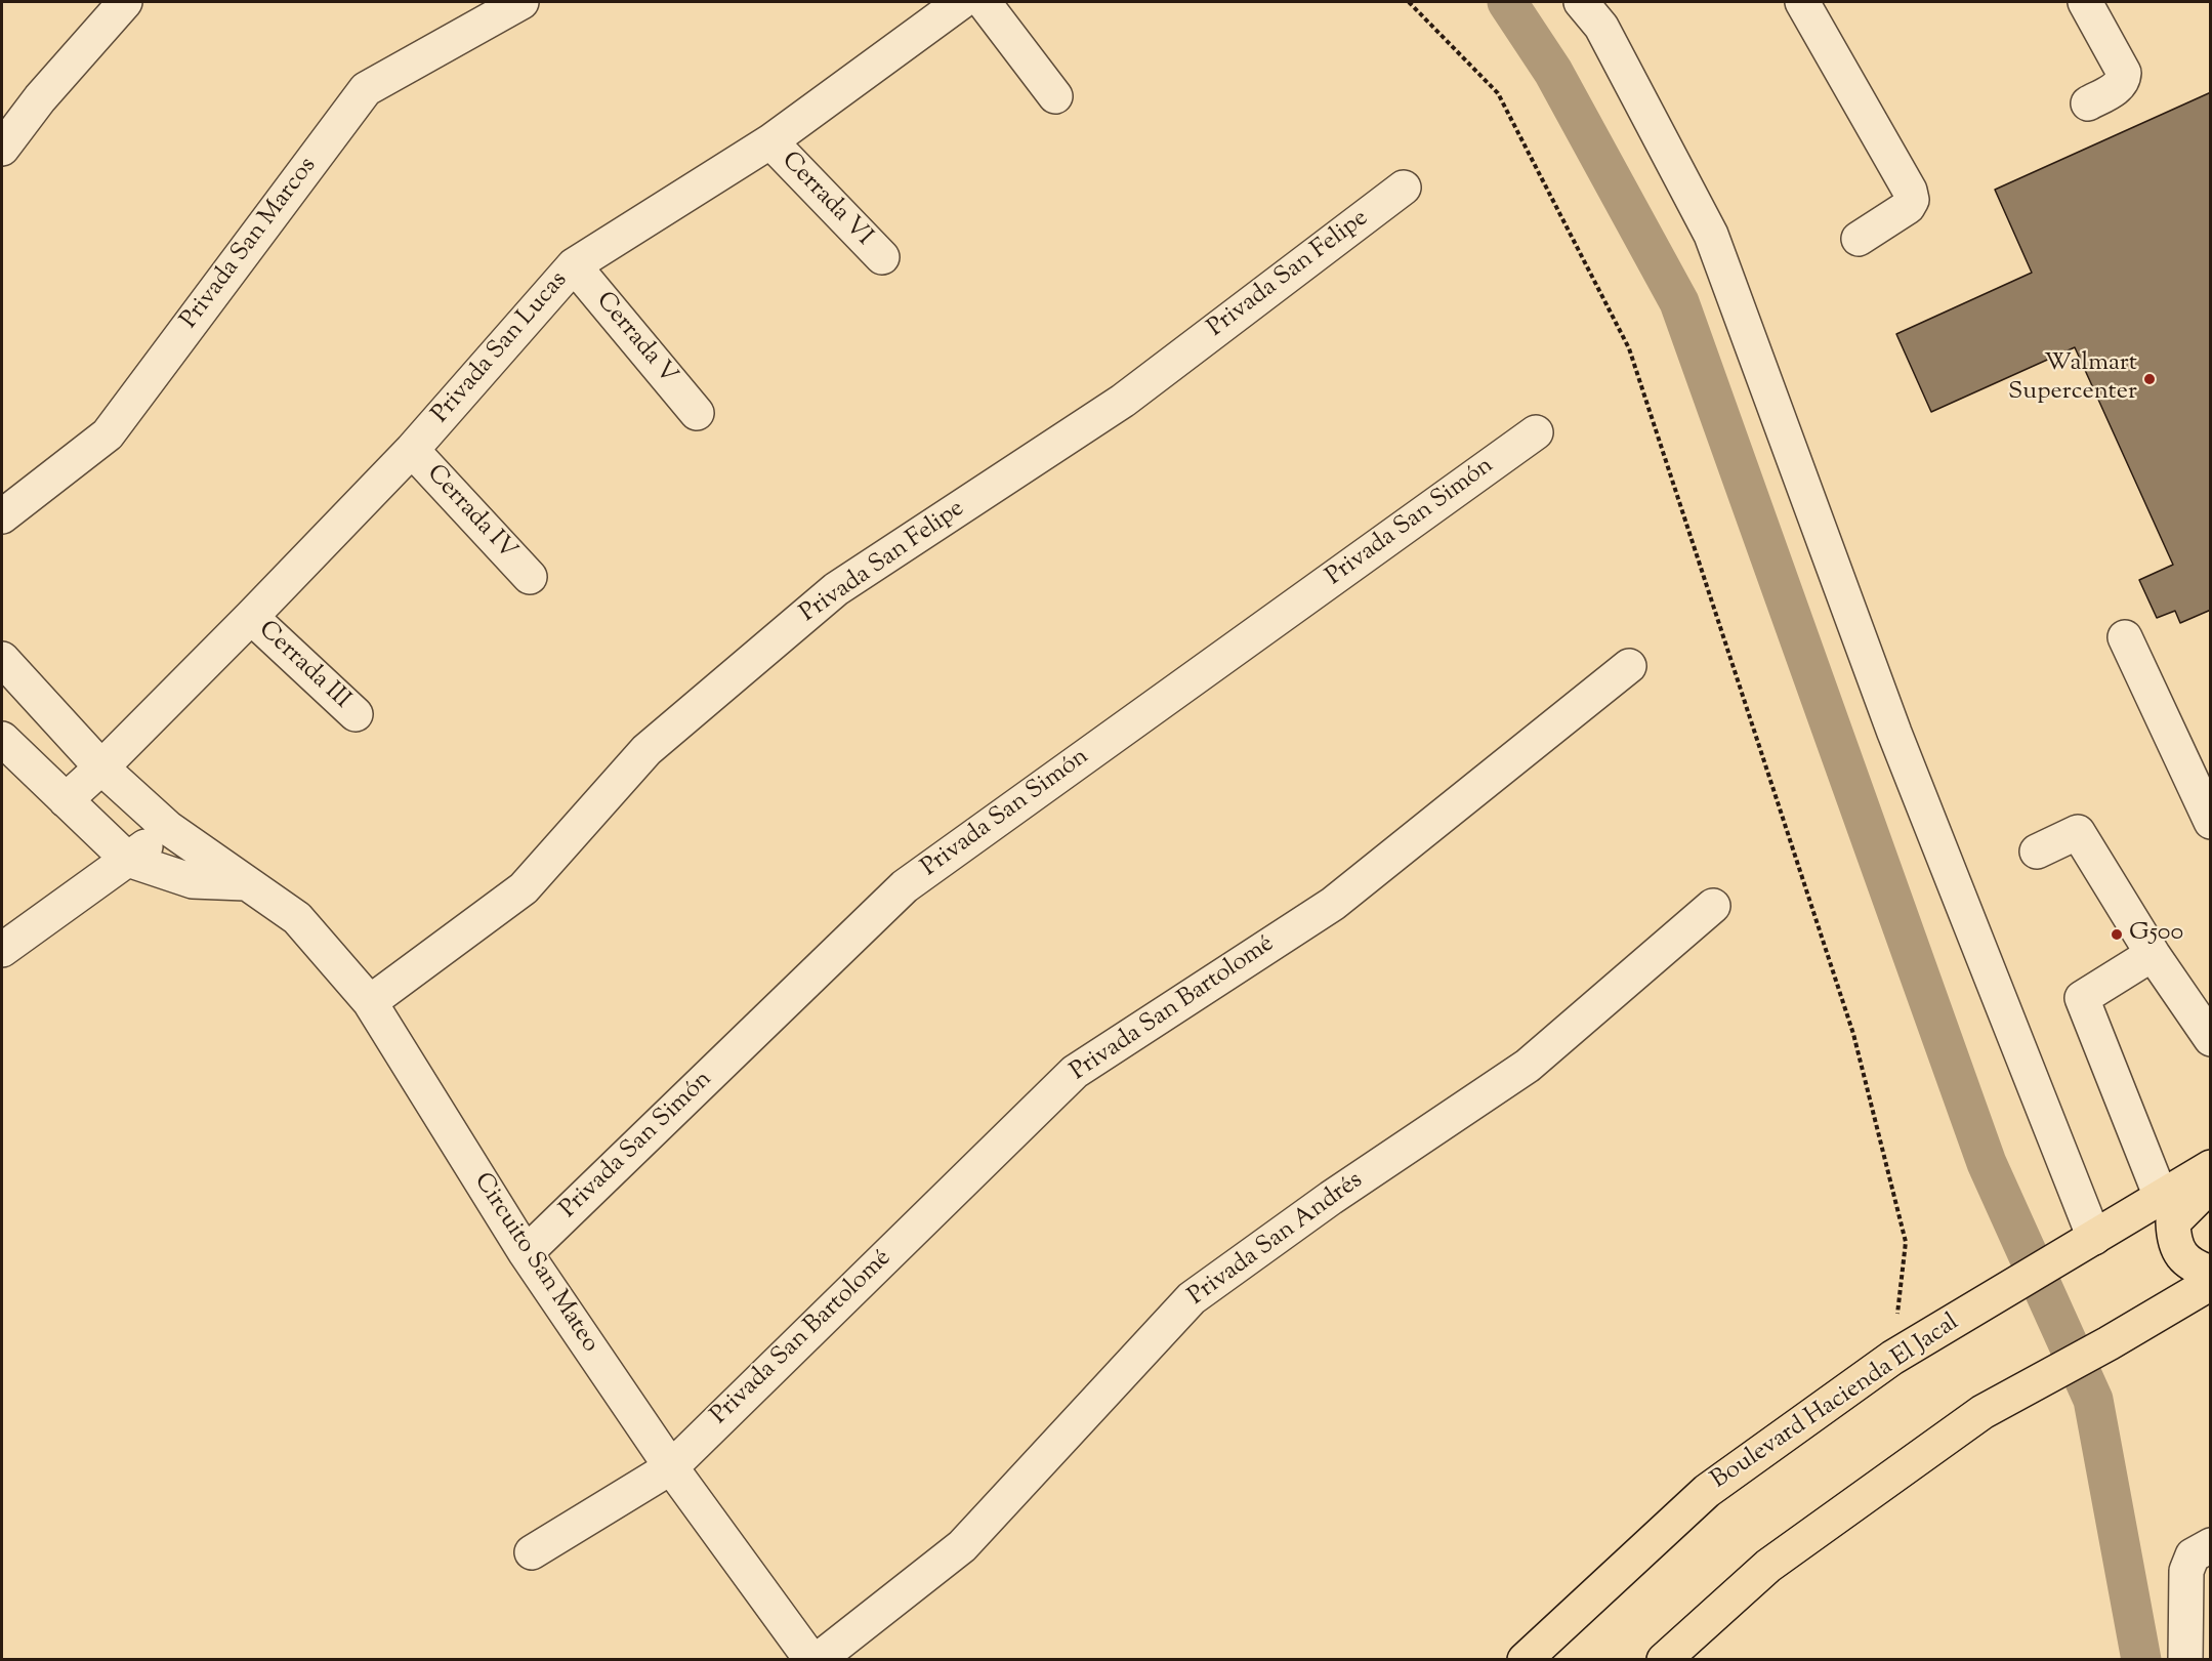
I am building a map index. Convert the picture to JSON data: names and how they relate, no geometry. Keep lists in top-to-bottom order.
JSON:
{
  "streets": {
    "main road": ["Boulevard Hacienda El Jacal"],
    "street": [
      "Cerrada VI",
      "Privada San Marcos",
      "Privada San Felipe",
      "Cerrada V",
      "Privada San Lucas",
      "Cerrada IV",
      "Privada San Simón",
      "Cerrada III",
      "Privada San Bartolomé",
      "Privada San Andrés",
      "Circuito San Mateo"
    ]
  },
  "crossings": [
    ["Cerrada VI", "Privada San Lucas"],
    ["Privada San Felipe", "Circuito San Mateo"],
    ["Cerrada V", "Privada San Lucas"],
    ["Privada San Lucas", "Cerrada IV"],
    ["Privada San Lucas", "Cerrada III"],
    ["Privada San Lucas", "Circuito San Mateo"],
    ["Privada San Simón", "Circuito San Mateo"],
    ["Privada San Bartolomé", "Circuito San Mateo"]
  ],
  "places": ["Walmart Supercenter", "G500"]
}
